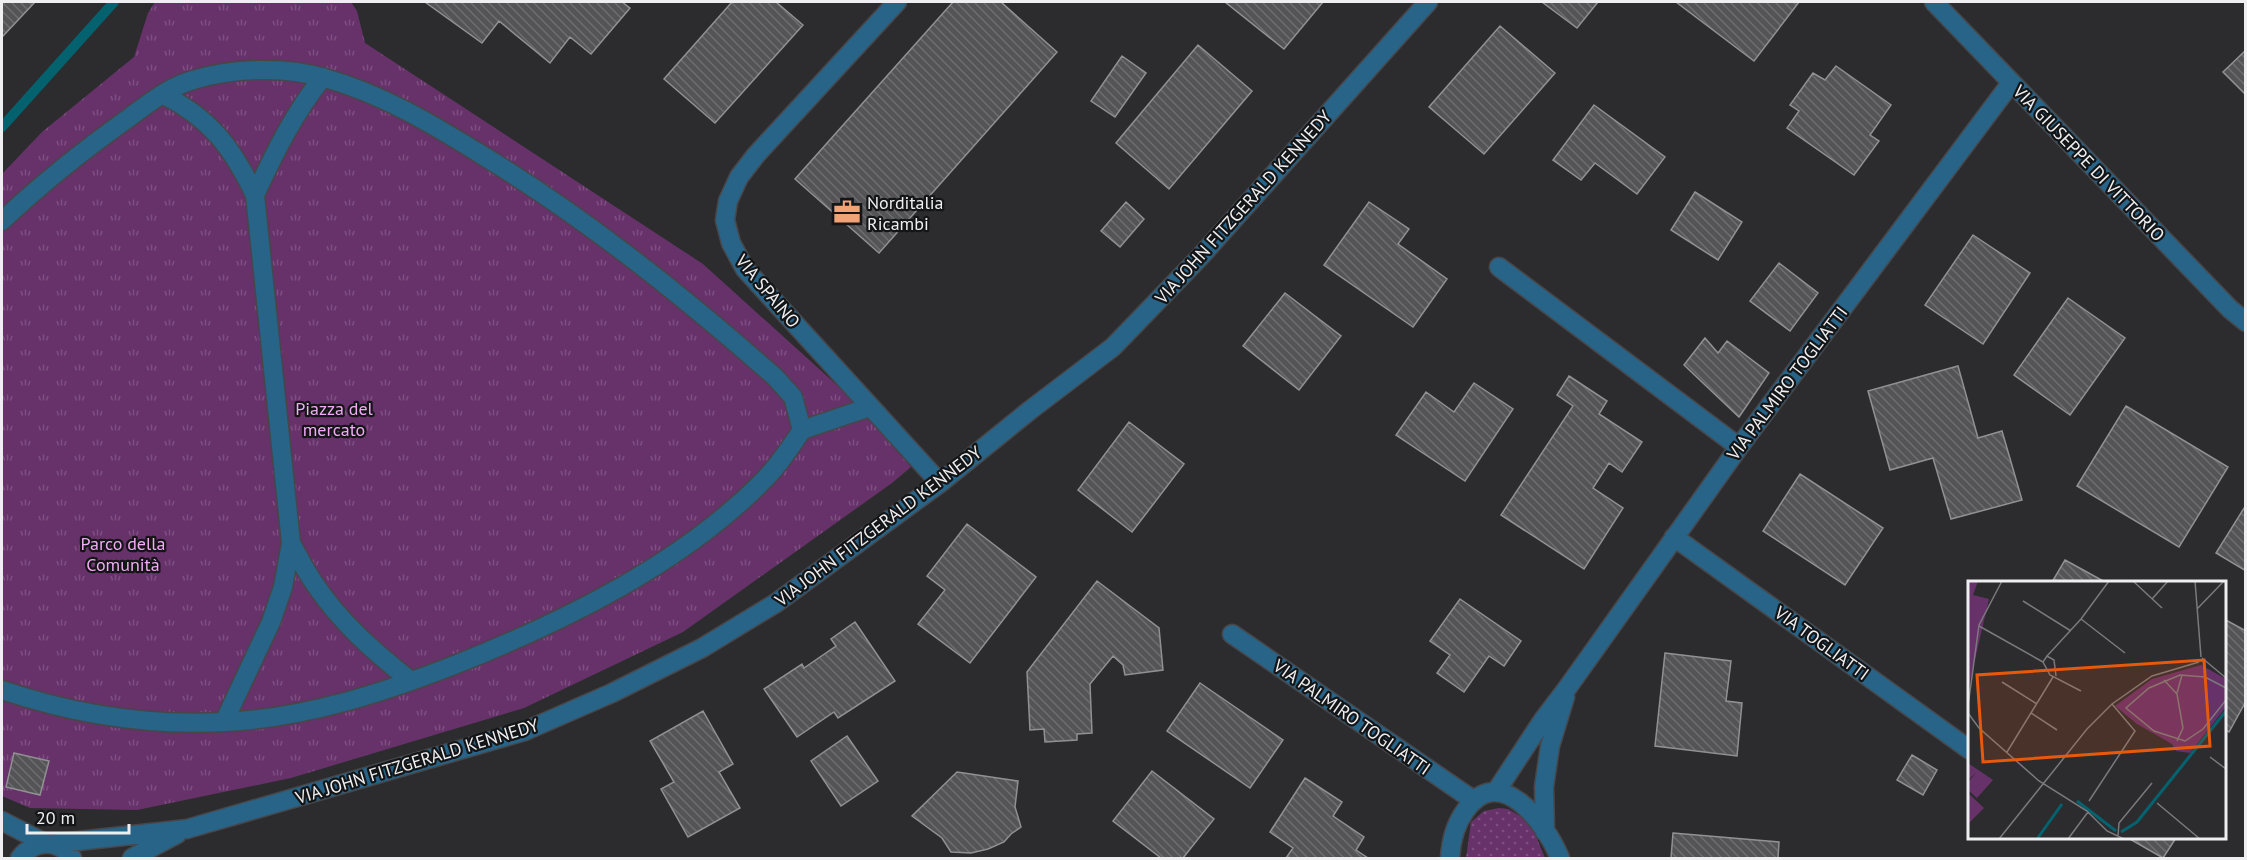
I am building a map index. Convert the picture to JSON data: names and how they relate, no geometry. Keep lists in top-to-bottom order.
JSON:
{
  "streets": {
    "street": [
      "VIA GIUSEPPE DI VITTORIO",
      "VIA JOHN FITZGERALD KENNEDY",
      "VIA SPAINO",
      "VIA PALMIRO TOGLIATTI",
      "VIA TOGLIATTI"
    ]
  },
  "crossings": [
    ["VIA GIUSEPPE DI VITTORIO", "VIA PALMIRO TOGLIATTI"],
    ["VIA JOHN FITZGERALD KENNEDY", "VIA SPAINO"],
    ["VIA PALMIRO TOGLIATTI", "VIA TOGLIATTI"]
  ],
  "parks": ["Piazza del mercato", "Parco della Comunità"],
  "places": {
    "office": ["Norditalia Ricambi"]
  },
  "scale_bar": "20 m"
}
